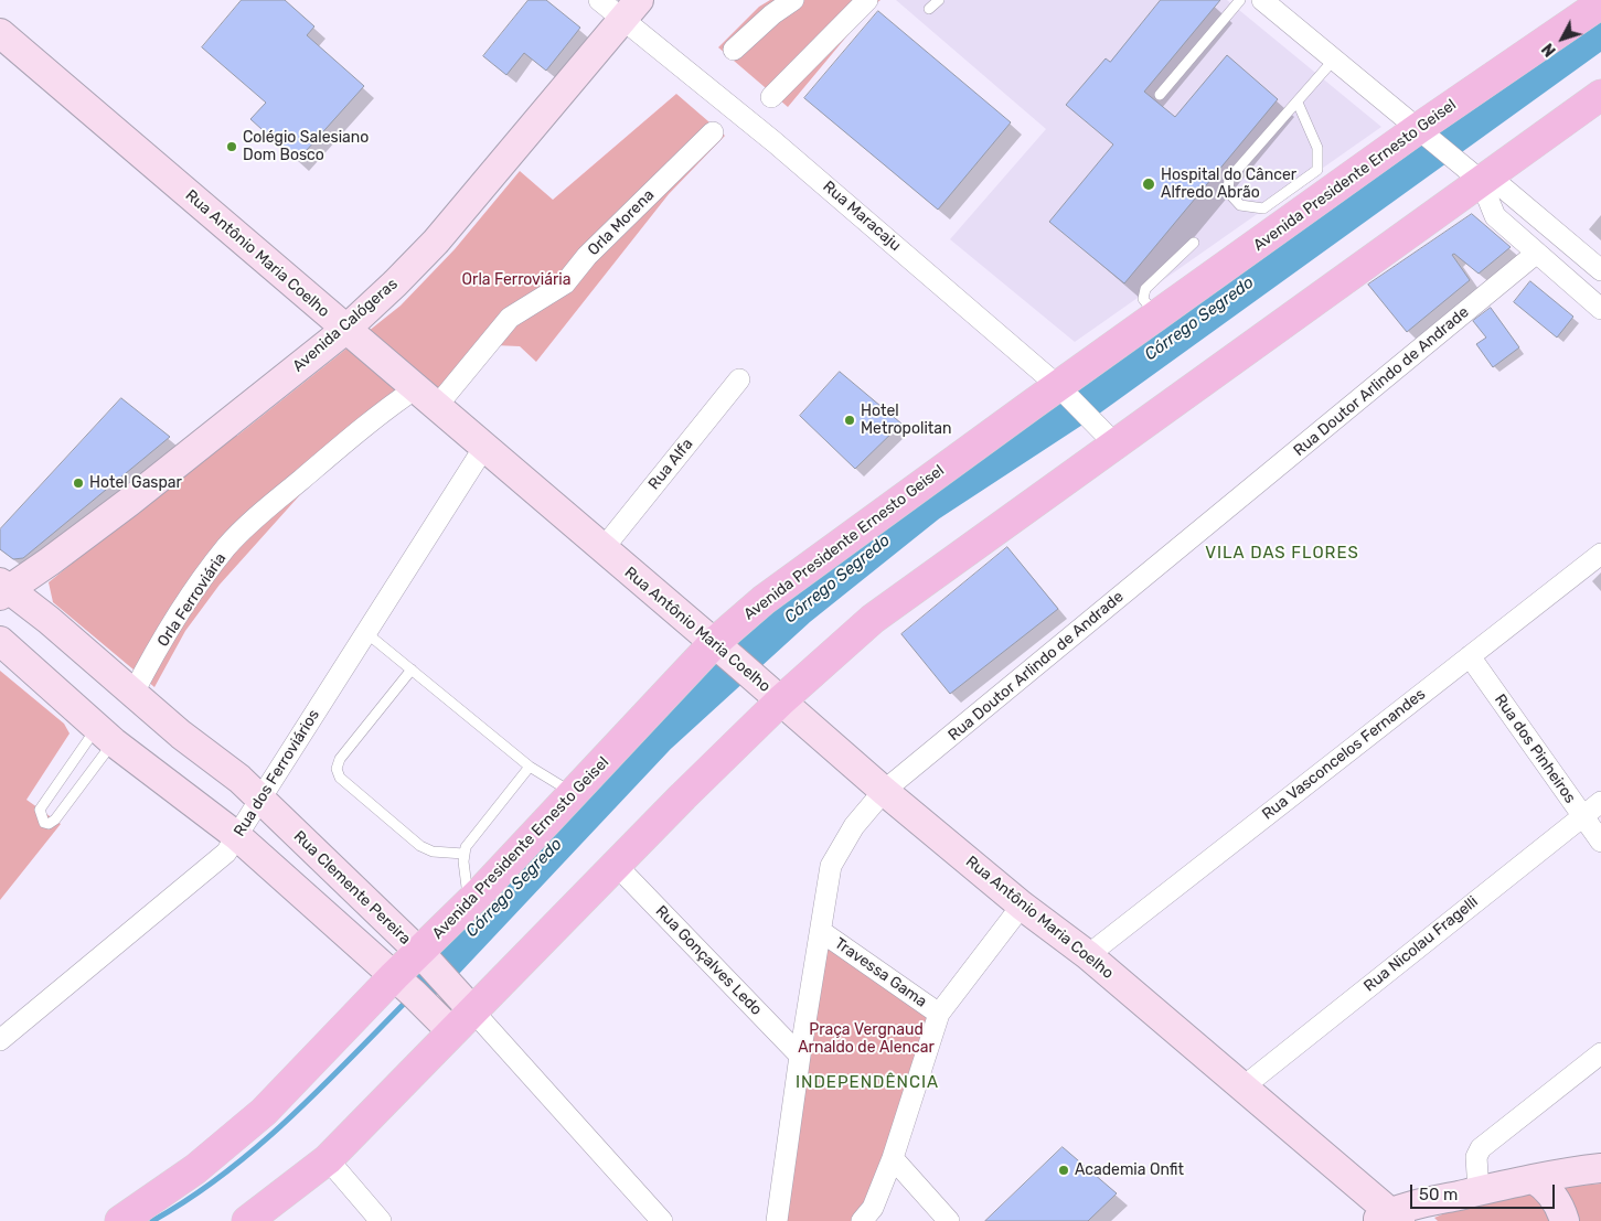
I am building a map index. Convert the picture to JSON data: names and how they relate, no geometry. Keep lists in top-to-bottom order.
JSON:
{
  "streets": {
    "main road": [
      "Avenida Presidente Ernesto Geisel",
      "Rua Antônio Maria Coelho",
      "Avenida Calógeras",
      "Rua Clemente Pereira"
    ],
    "street": [
      "Rua Maracaju",
      "Orla Morena",
      "Rua Doutor Arlindo de Andrade",
      "Rua Alfa",
      "Orla Ferroviária",
      "Rua dos Pinheiros",
      "Rua Vasconcelos Fernandes",
      "Rua dos Ferroviários",
      "Rua Nicolau Fragelli",
      "Rua Gonçalves Ledo",
      "Travessa Gama"
    ]
  },
  "crossings": [
    ["Avenida Presidente Ernesto Geisel", "Rua Maracaju"],
    ["Avenida Presidente Ernesto Geisel", "Rua Antônio Maria Coelho"],
    ["Avenida Presidente Ernesto Geisel", "Rua Clemente Pereira"],
    ["Rua Maracaju", "Avenida Calógeras"],
    ["Orla Morena", "Rua Antônio Maria Coelho"],
    ["Rua Antônio Maria Coelho", "Avenida Calógeras"],
    ["Rua Antônio Maria Coelho", "Rua Doutor Arlindo de Andrade"],
    ["Rua Antônio Maria Coelho", "Rua Alfa"],
    ["Rua Antônio Maria Coelho", "Orla Ferroviária"],
    ["Rua Antônio Maria Coelho", "Rua Vasconcelos Fernandes"],
    ["Rua Antônio Maria Coelho", "Rua dos Ferroviários"],
    ["Rua Antônio Maria Coelho", "Rua Nicolau Fragelli"],
    ["Avenida Calógeras", "Rua Clemente Pereira"],
    ["Rua Doutor Arlindo de Andrade", "Rua Gonçalves Ledo"],
    ["Rua Doutor Arlindo de Andrade", "Travessa Gama"],
    ["Orla Ferroviária", "Rua Clemente Pereira"],
    ["Rua dos Pinheiros", "Rua Vasconcelos Fernandes"],
    ["Rua dos Pinheiros", "Rua Nicolau Fragelli"],
    ["Rua dos Ferroviários", "Rua Clemente Pereira"]
  ],
  "districts": ["VILA DAS FLORES", "INDEPENDÊNCIA"],
  "water": ["Córrego Segredo"],
  "parks": ["Orla Ferroviária", "Praça Vergnaud Arnaldo de Alencar"],
  "places": [
    "Colégio Salesiano Dom Bosco",
    "Hospital do Câncer Alfredo Abrão",
    "Hotel Metropolitan",
    "Hotel Gaspar",
    "Academia Onfit"
  ],
  "scale_bar": "50 m",
  "north": "bottom left"
}
